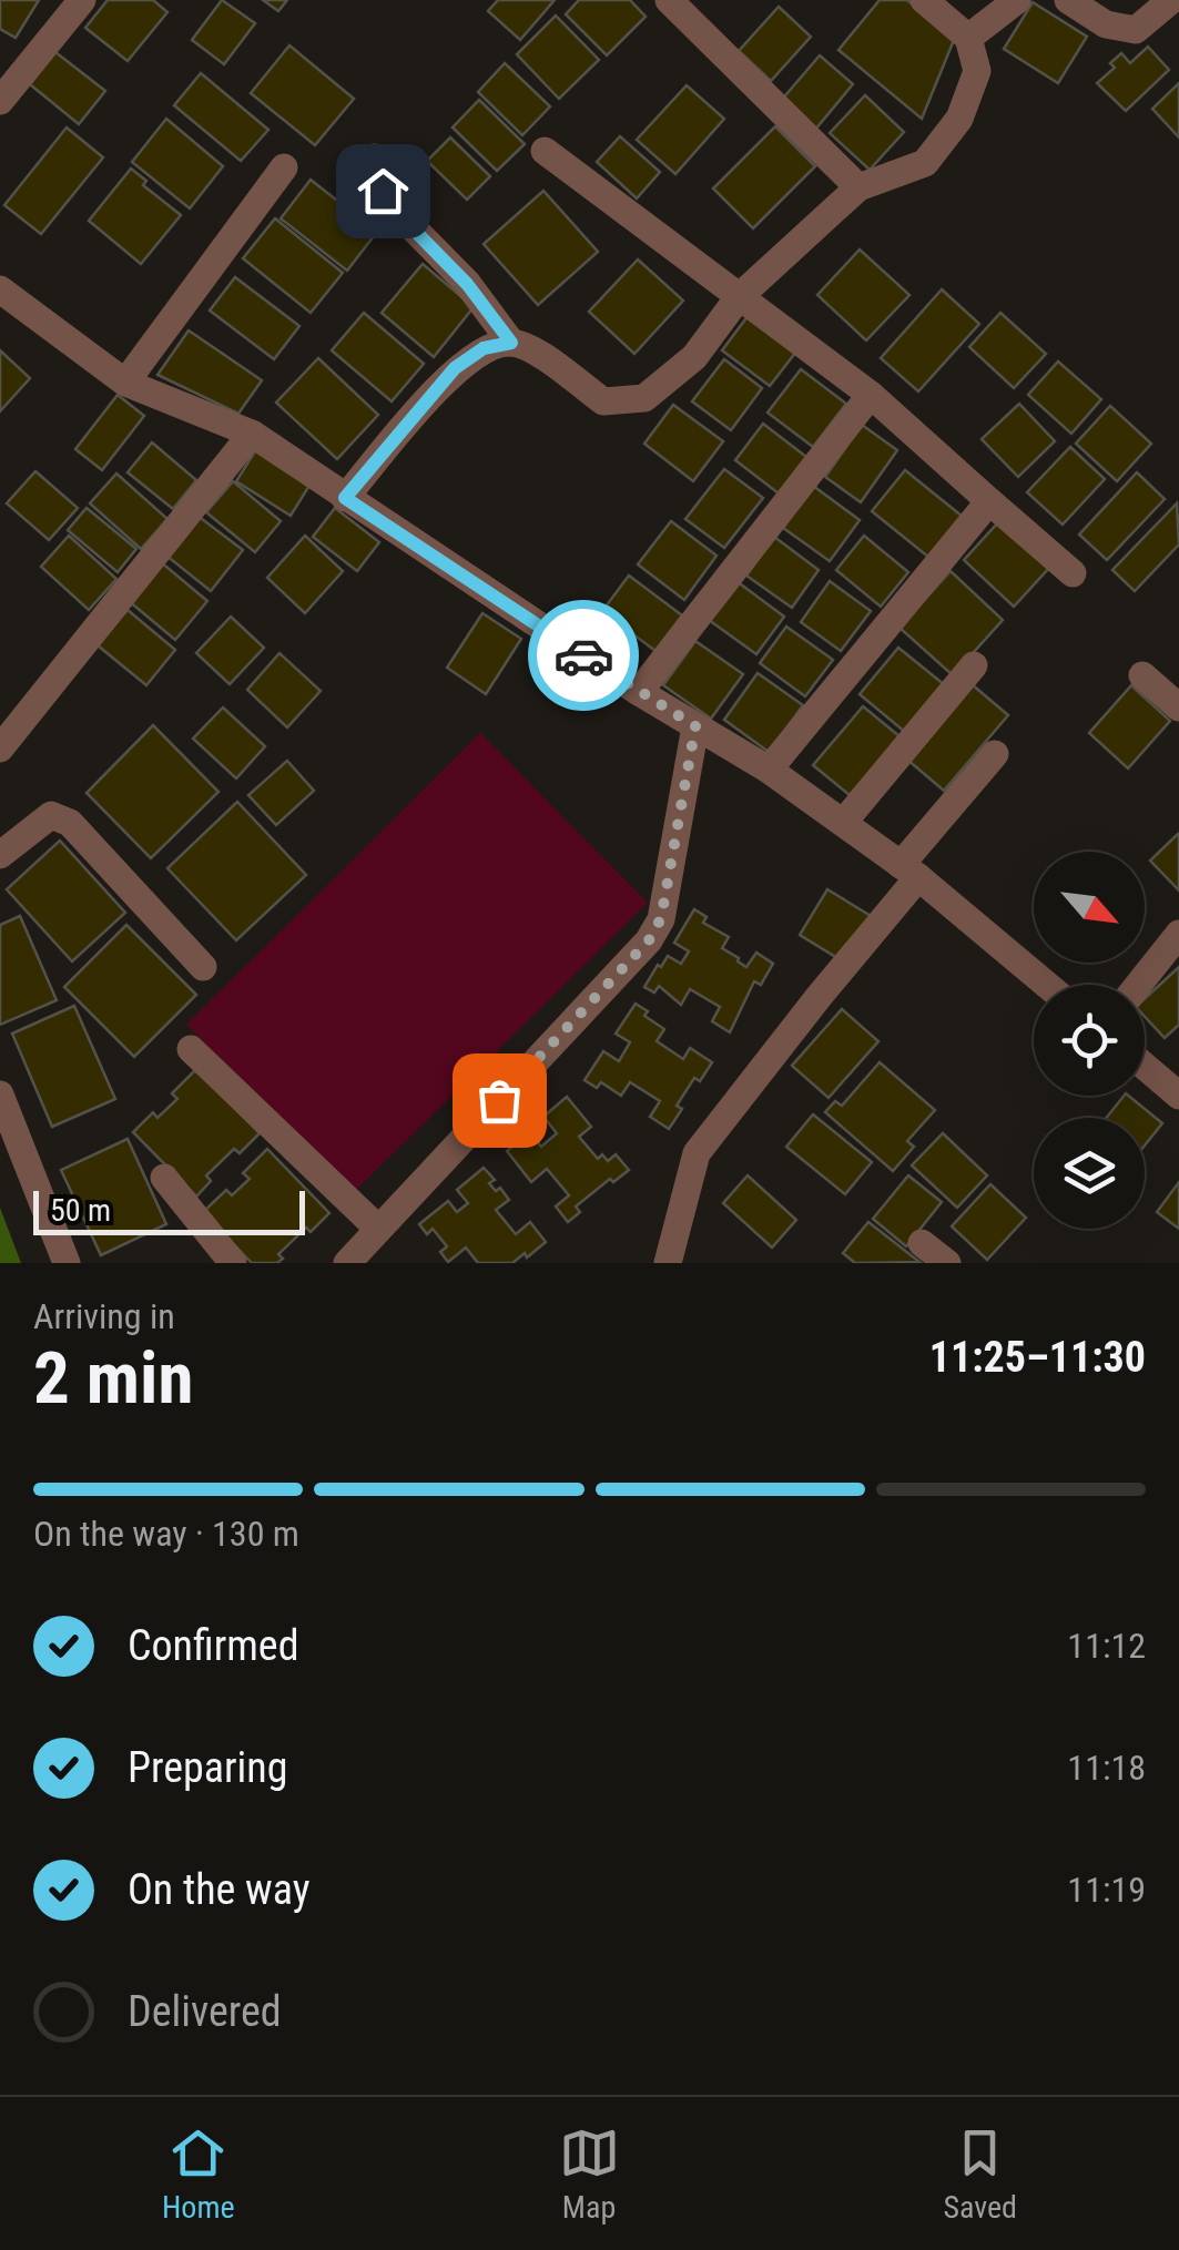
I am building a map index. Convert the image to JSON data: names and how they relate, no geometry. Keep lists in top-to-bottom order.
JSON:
{
  "scale_bar": "50 m",
  "north": "bottom right",
  "page": {
    "scale": "50 m",
    "heading": ["2 min", "Arriving in", "11:25–11:30"],
    "bar": "On the way · 130 m",
    "list": [
      ["Confirmed", "11:12"],
      ["Preparing", "11:18"],
      ["On the way", "11:19"],
      "Delivered"
    ],
    "tabs": ["Home", "Map", "Saved"]
  }
}
